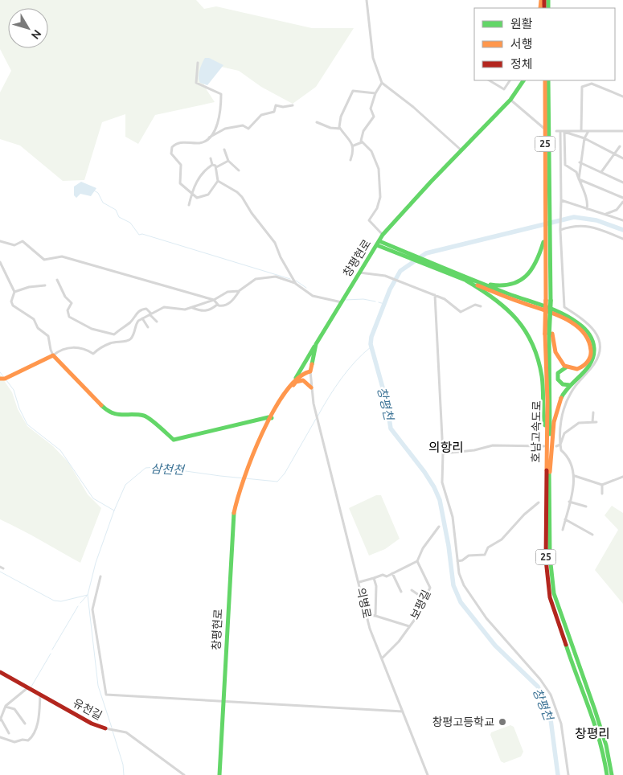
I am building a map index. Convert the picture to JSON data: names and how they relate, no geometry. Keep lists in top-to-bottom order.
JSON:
{
  "streets": {
    "main road": [
      "25",
      "창평현로",
      "호남고속도로",
      "유천길"
    ],
    "street": ["의병로", "보평길"]
  },
  "crossings": [
    ["의병로", "보평길"]
  ],
  "districts": ["의항리", "창평리"],
  "water": ["창평천", "삼천천"],
  "places": ["창평고등학교"],
  "legend": ["원활", "서행", "정체"],
  "north": "bottom right"
}
